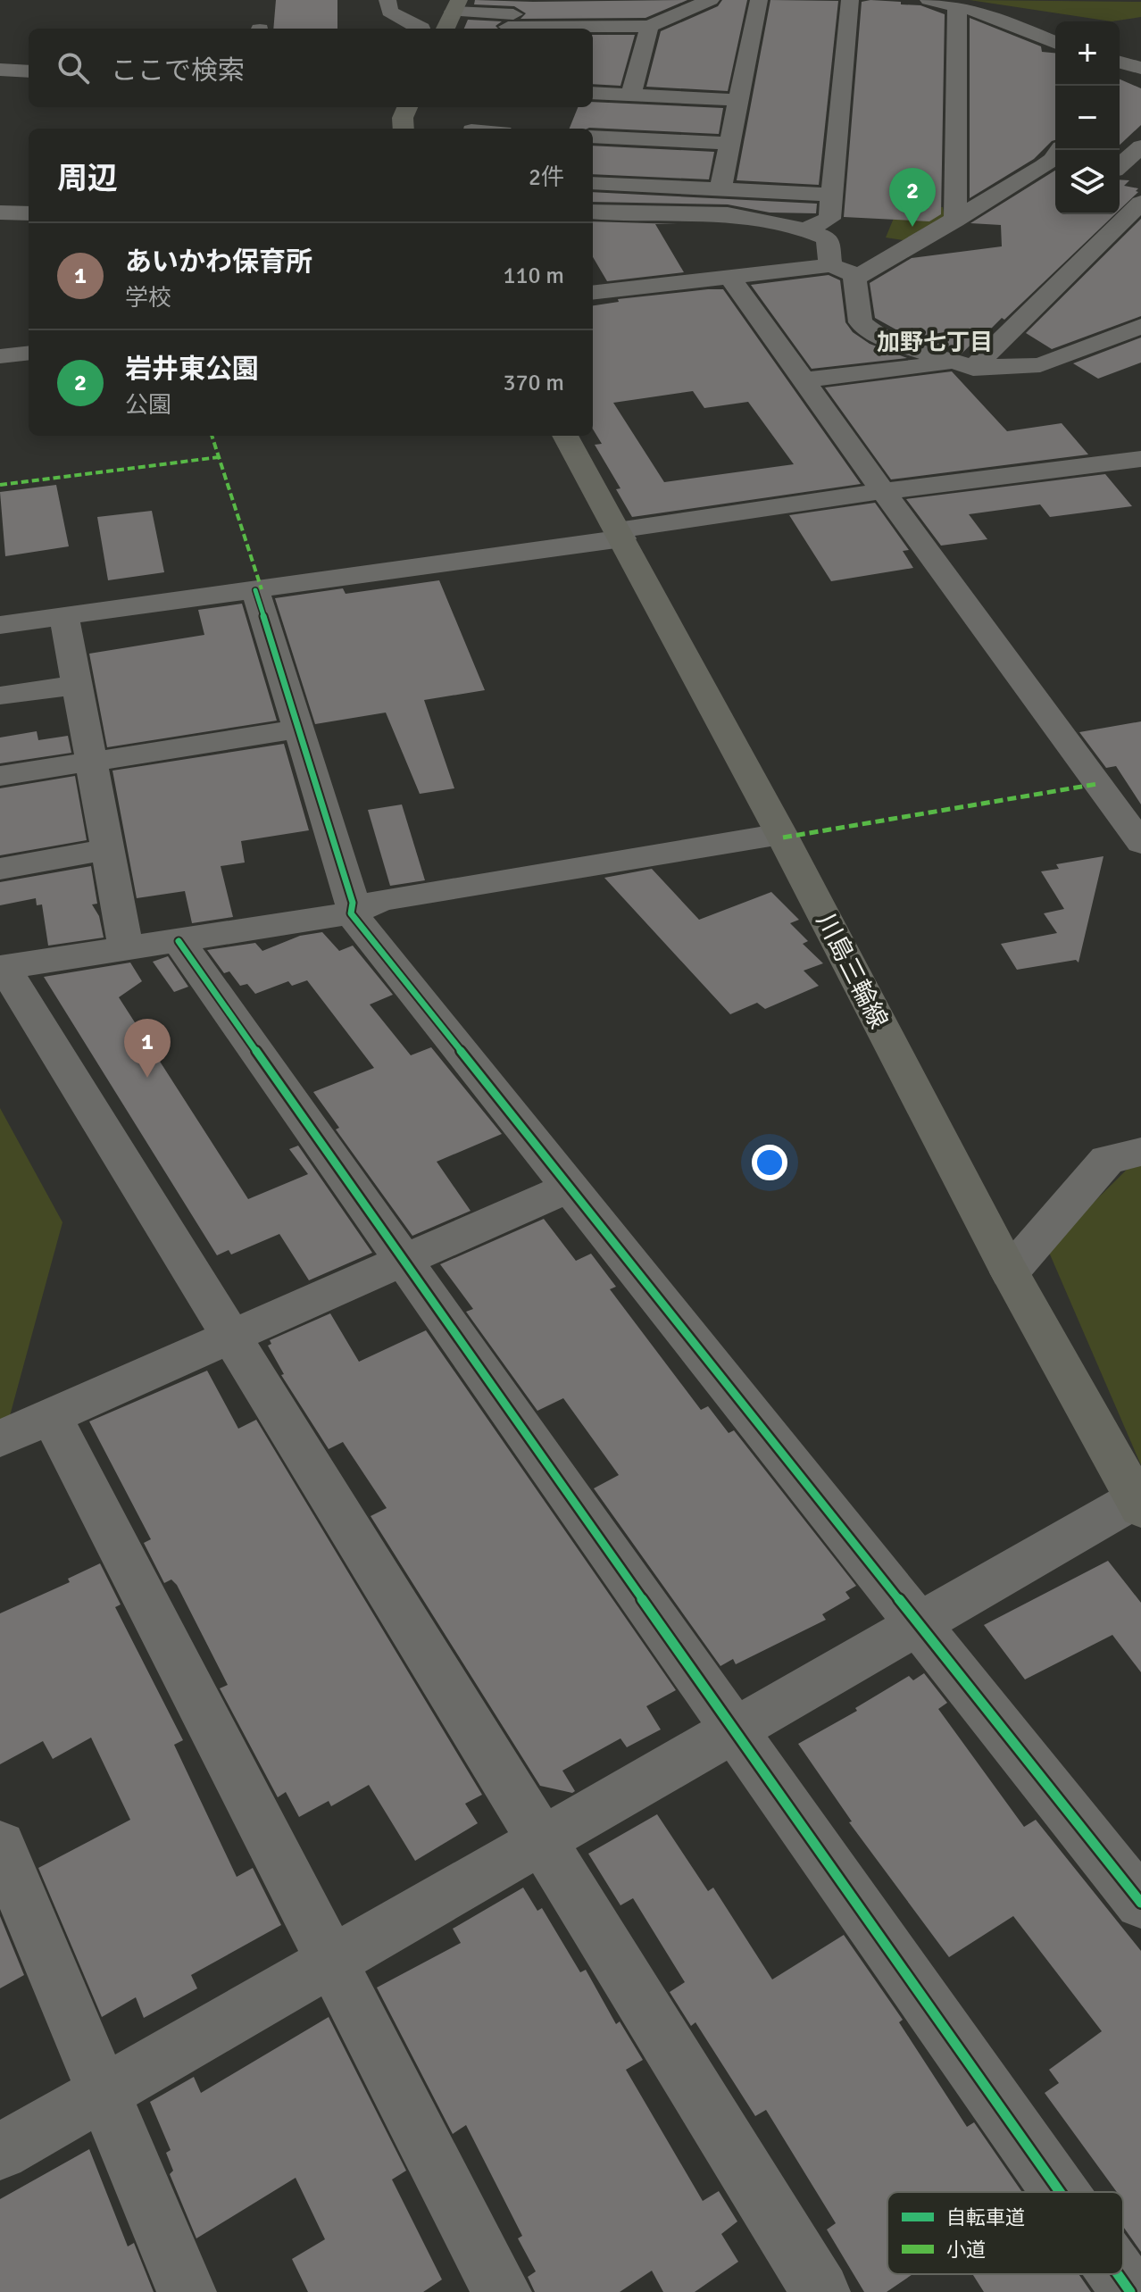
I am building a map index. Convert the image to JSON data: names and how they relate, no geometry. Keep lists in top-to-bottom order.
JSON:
{
  "streets": {
    "main road": ["川島三輪線"]
  },
  "districts": ["加野七丁目"],
  "legend": ["自転車道", "小道"],
  "page": {
    "map_buttons": ["+", "−"],
    "search": "ここで検索",
    "heading": ["周辺", "2件"],
    "pins": ["2", "1"],
    "list": [
      {
        "mark": "1",
        "name": "あいかわ保育所",
        "note": "学校",
        "value": "110 m"
      },
      {
        "mark": "2",
        "name": "岩井東公園",
        "note": "公園",
        "value": "370 m"
      }
    ]
  }
}
